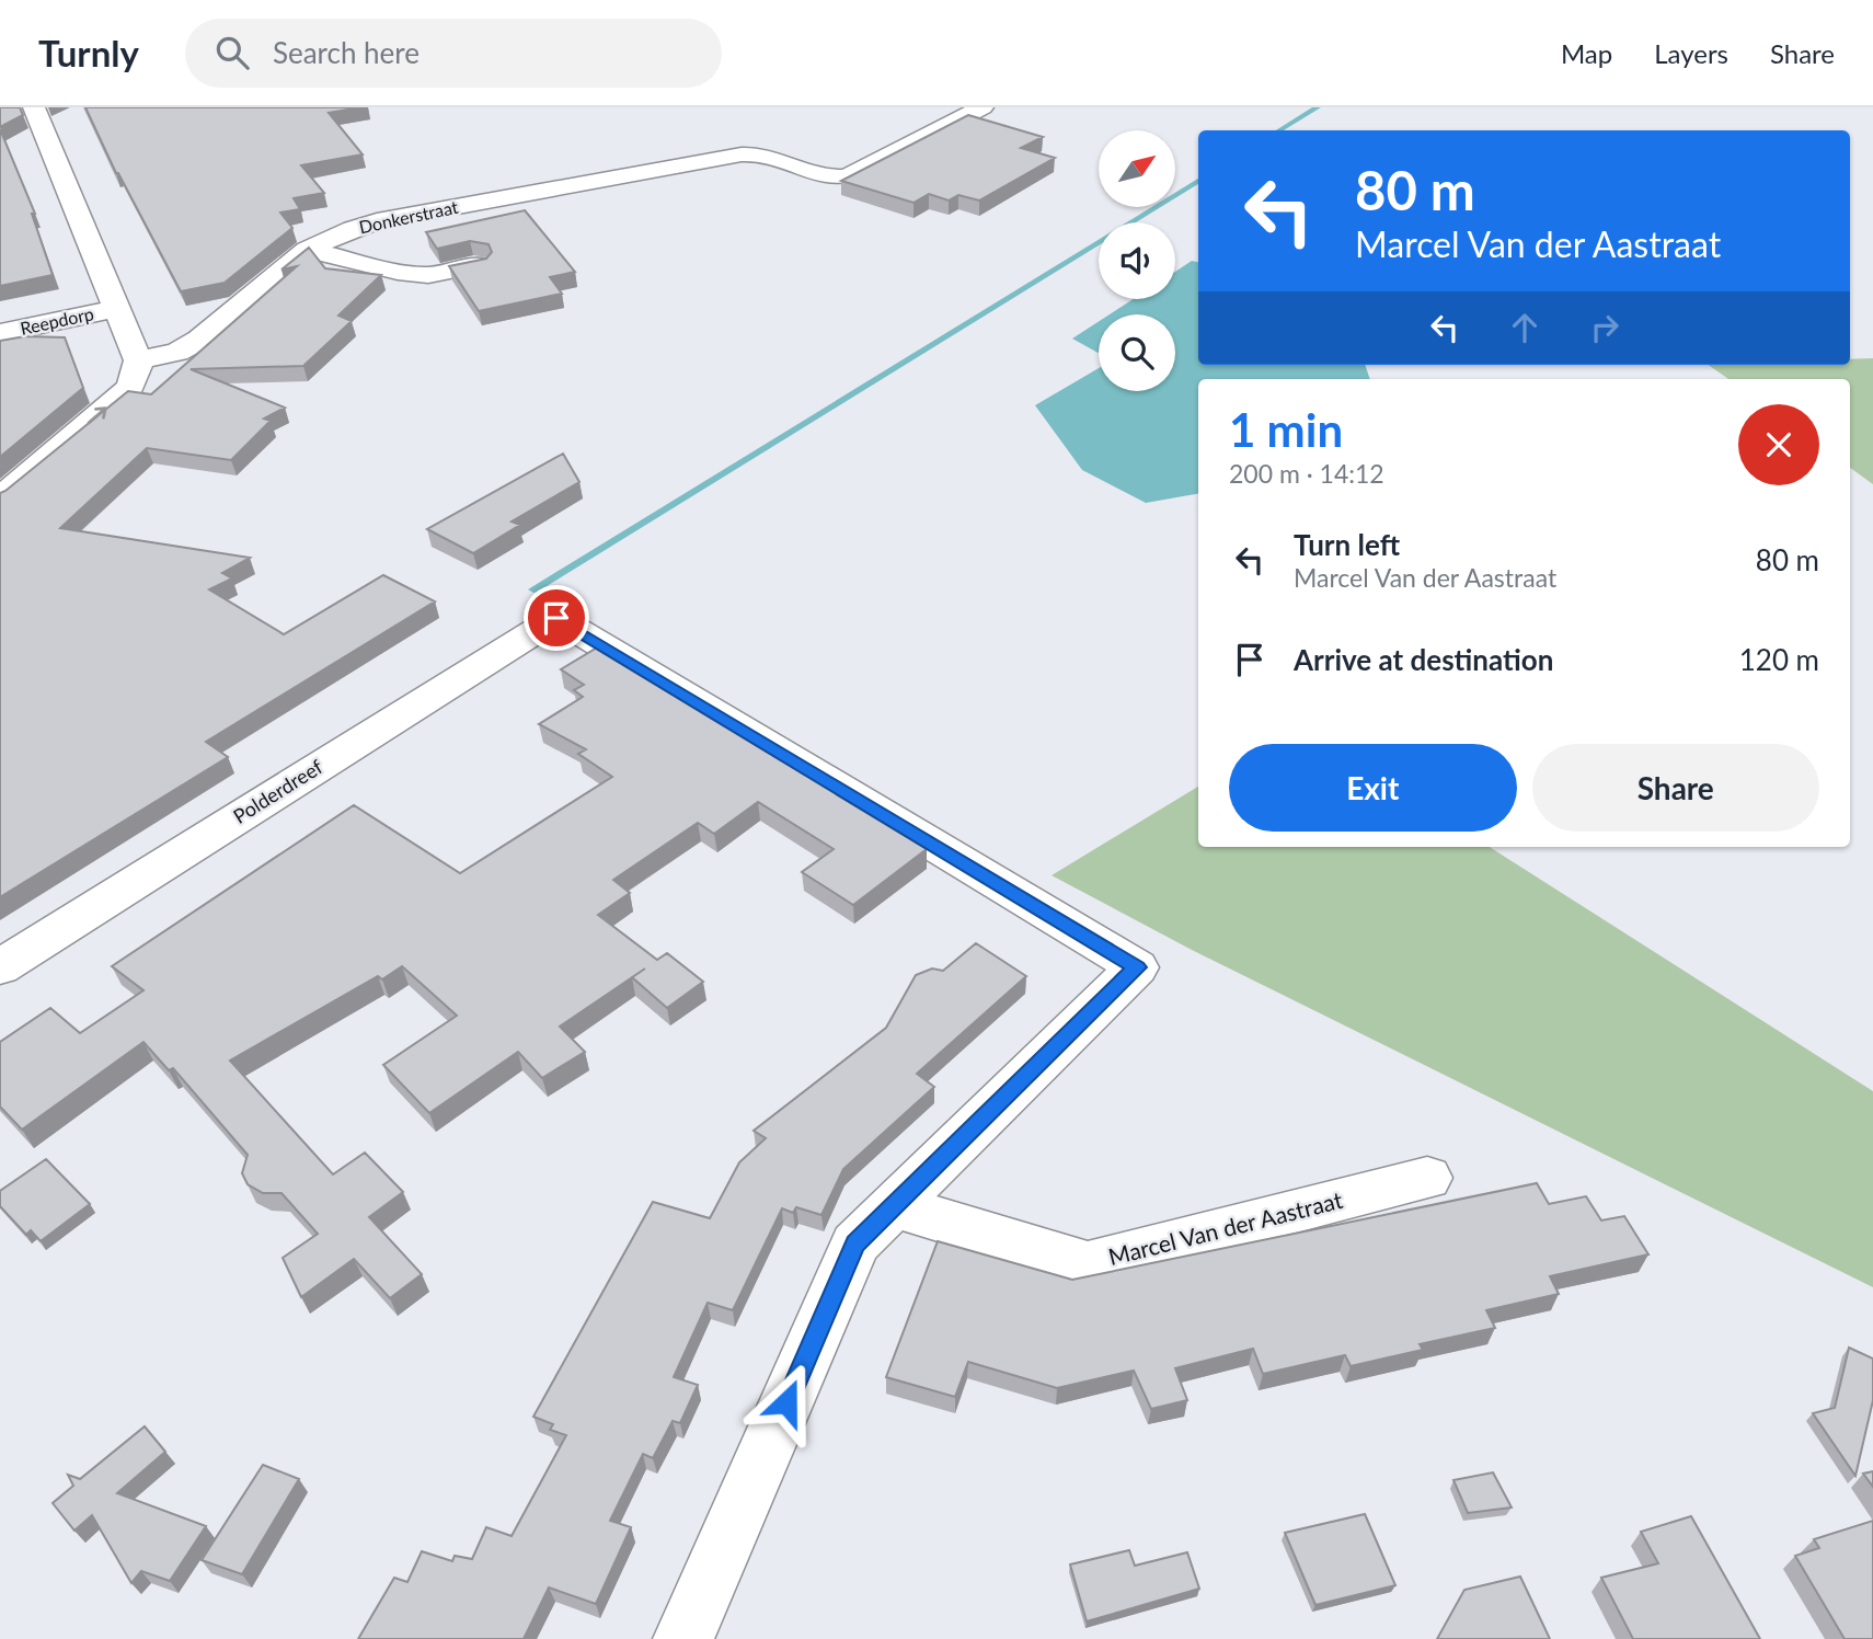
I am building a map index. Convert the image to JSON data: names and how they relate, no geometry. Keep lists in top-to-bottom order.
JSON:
{
  "streets": {
    "street": [
      "Donkerstraat",
      "Reepdorp",
      "Polderdreef",
      "Marcel Van der Aastraat"
    ]
  },
  "crossings": [
    ["Polderdreef", "Marcel Van der Aastraat"]
  ],
  "north": "top right",
  "page": {
    "header": "Turnly",
    "search": "Search here",
    "nav": ["Map", "Layers", "Share"],
    "turn": ["80 m", "Marcel Van der Aastraat"],
    "heading": ["1 min", "200 m · 14:12"],
    "list": [
      {
        "name": "Turn left",
        "note": "Marcel Van der Aastraat",
        "value": "80 m"
      },
      {
        "name": "Arrive at destination",
        "value": "120 m"
      }
    ],
    "buttons": ["Exit", "Share"]
  }
}
